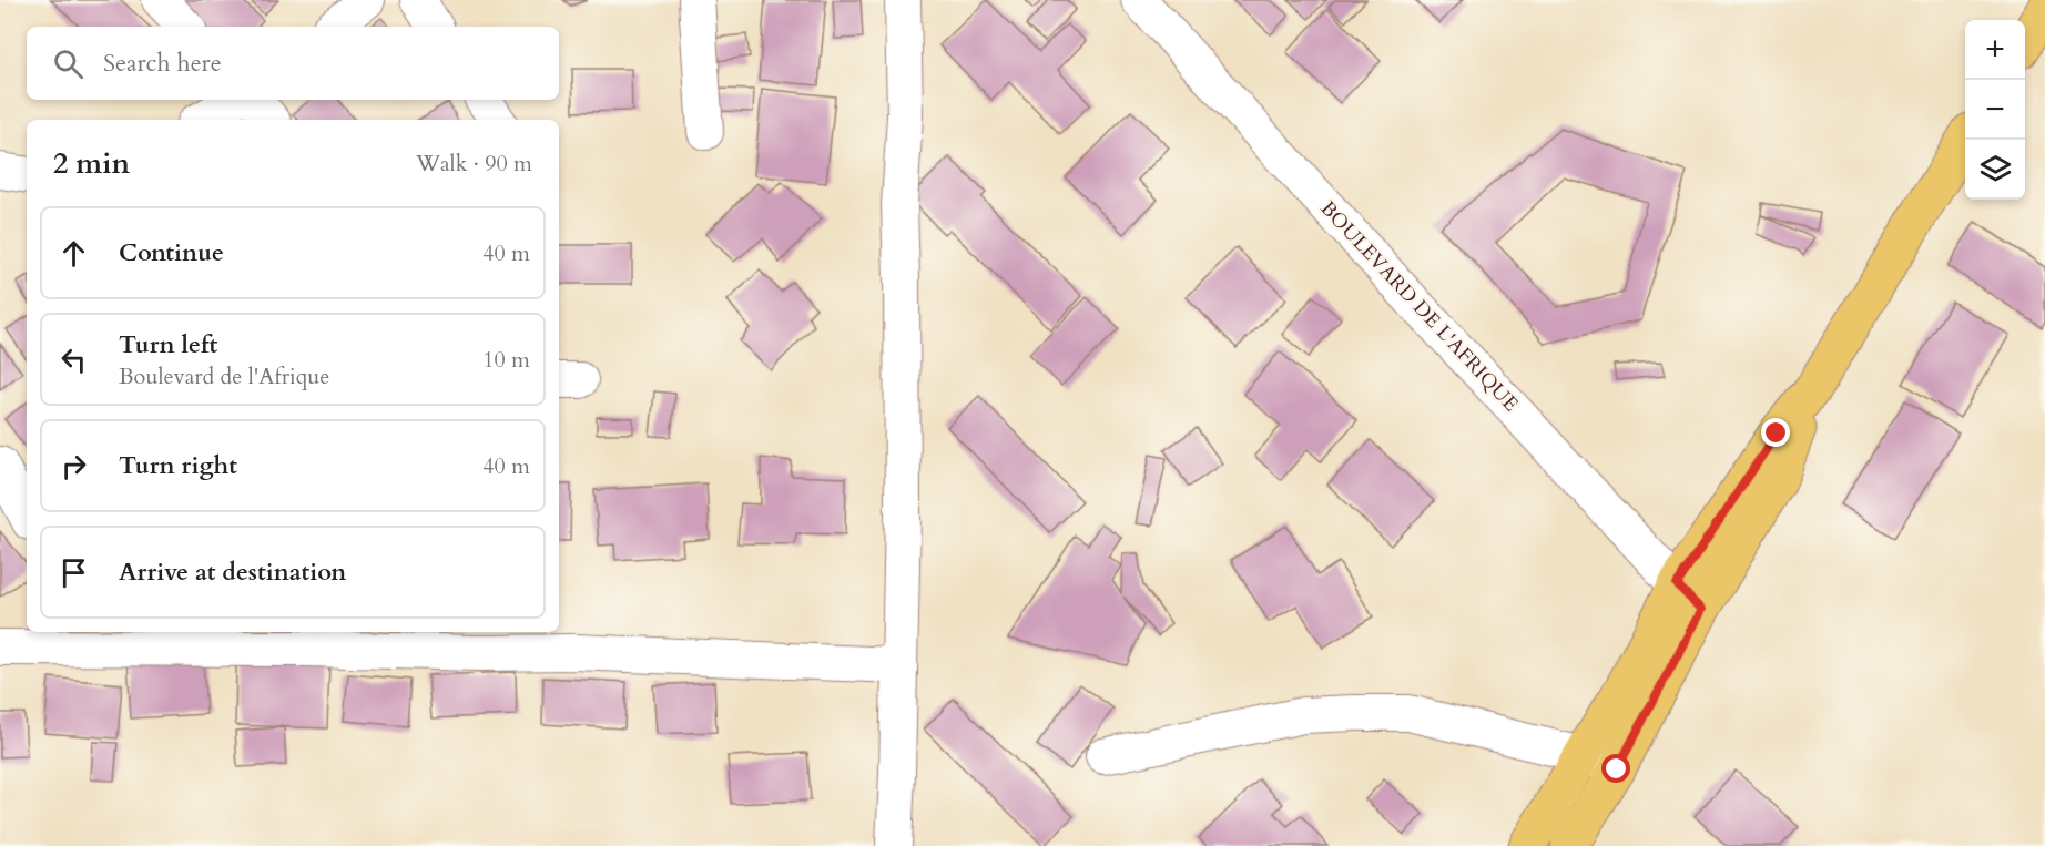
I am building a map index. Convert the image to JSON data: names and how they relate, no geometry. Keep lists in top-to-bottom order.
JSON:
{
  "streets": {
    "street": ["BOULEVARD DE L'AFRIQUE"]
  },
  "page": {
    "map_buttons": ["+", "−"],
    "search": "Search here",
    "heading": ["2 min", "Walk · 90 m"],
    "list": [
      ["Continue", "40 m"],
      ["Turn left", "Boulevard de l'Afrique", "10 m"],
      ["Turn right", "40 m"],
      "Arrive at destination"
    ]
  }
}
